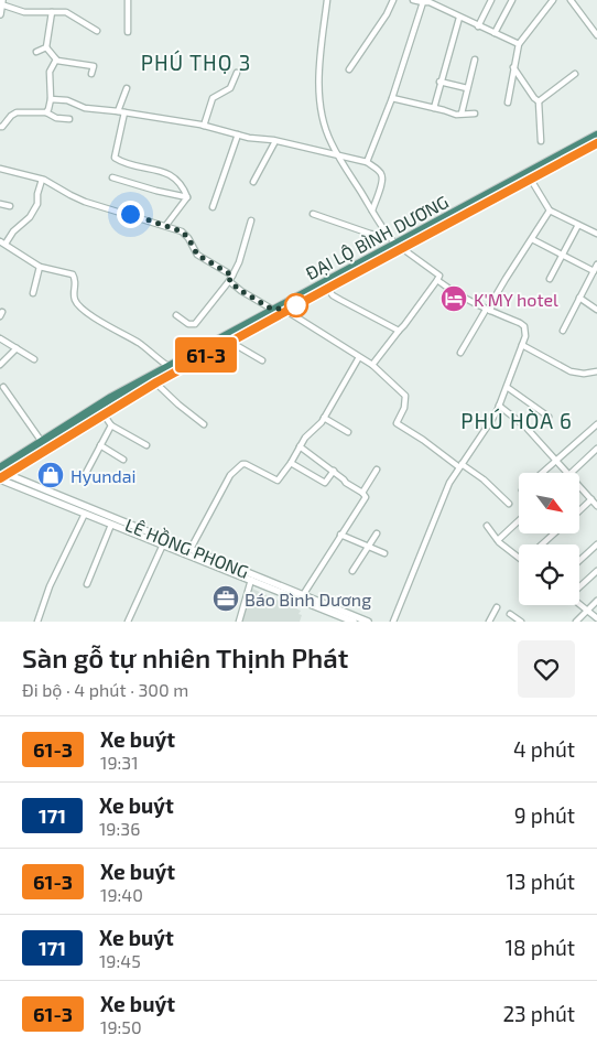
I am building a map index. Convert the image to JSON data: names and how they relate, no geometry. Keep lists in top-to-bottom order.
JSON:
{
  "streets": {
    "highway": ["ĐẠI LỘ BÌNH DƯƠNG"],
    "street": ["LÊ HỒNG PHONG"]
  },
  "crossings": [
    ["ĐẠI LỘ BÌNH DƯƠNG", "LÊ HỒNG PHONG"]
  ],
  "districts": ["PHÚ THỌ 3", "PHÚ HÒA 6"],
  "places": {
    "hotel": ["K'MY hotel"],
    "shop": ["Hyundai"],
    "office": ["Báo Bình Dương"]
  },
  "lines": ["bus line 61-3"],
  "north": "bottom right",
  "page": {
    "on_map": "61-3",
    "heading": ["Sàn gỗ tự nhiên Thịnh Phát", "Đi bộ · 4 phút · 300 m"],
    "list": [
      {
        "mark": "61-3",
        "name": "Xe buýt",
        "note": "19:31",
        "value": "4 phút"
      },
      {
        "mark": "171",
        "name": "Xe buýt",
        "note": "19:36",
        "value": "9 phút"
      },
      {
        "mark": "61-3",
        "name": "Xe buýt",
        "note": "19:40",
        "value": "13 phút"
      },
      {
        "mark": "171",
        "name": "Xe buýt",
        "note": "19:45",
        "value": "18 phút"
      },
      {
        "mark": "61-3",
        "name": "Xe buýt",
        "note": "19:50",
        "value": "23 phút"
      }
    ]
  }
}
